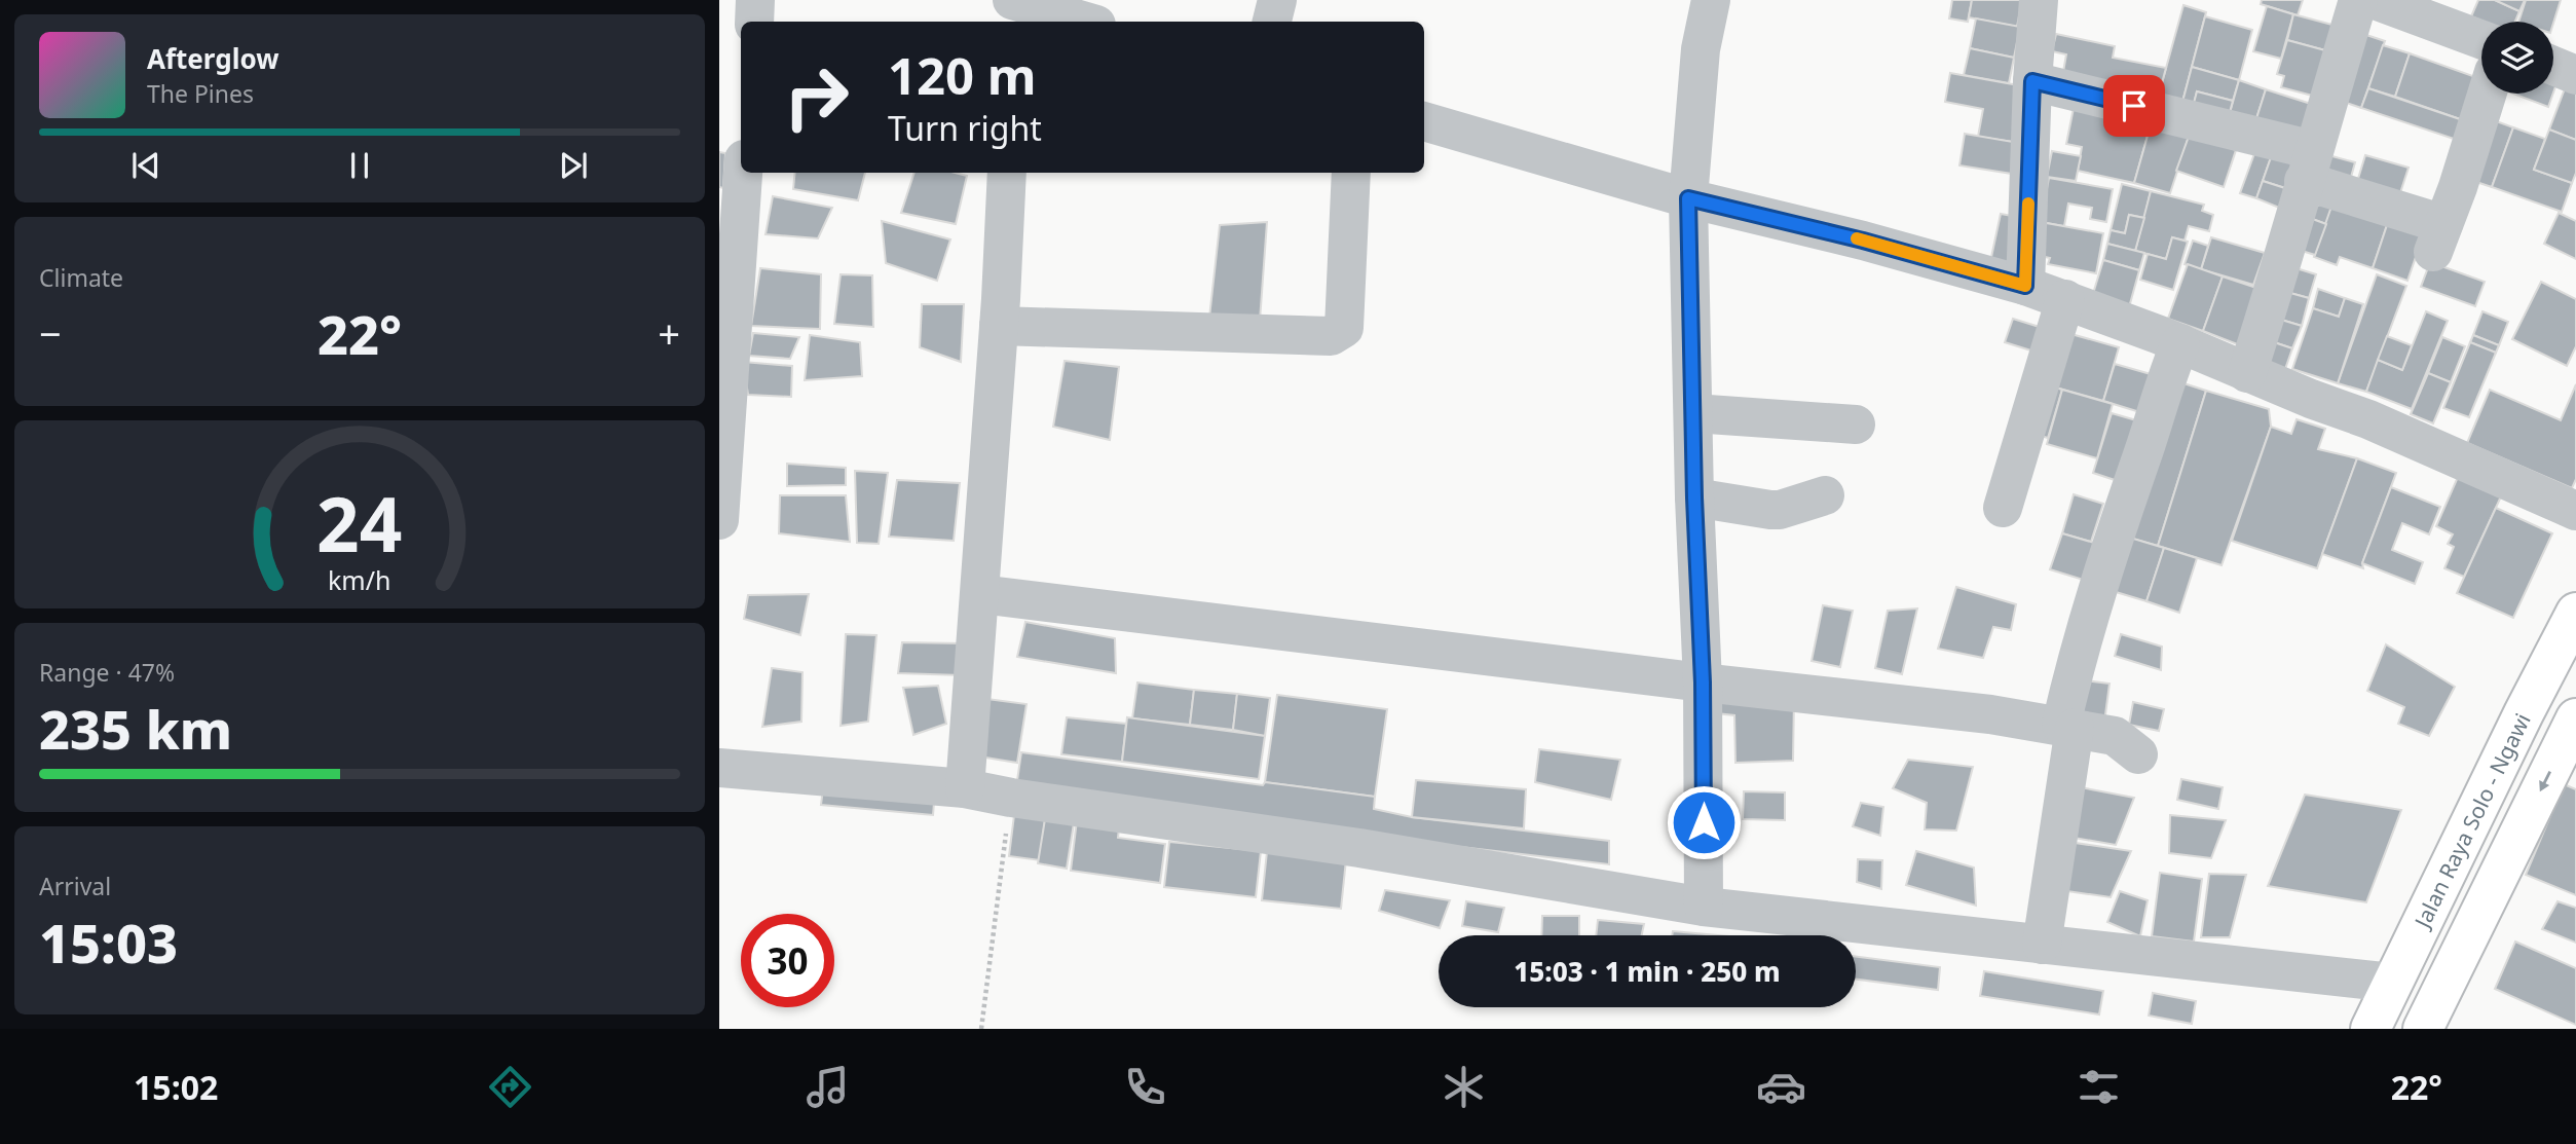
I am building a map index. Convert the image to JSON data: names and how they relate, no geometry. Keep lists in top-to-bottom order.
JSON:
{
  "streets": {
    "highway": ["Jalan Raya Solo - Ngawi"]
  },
  "page": {
    "turn": ["120 m", "Turn right"],
    "song": ["Afterglow", "The Pines"],
    "tile": [
      "Climate",
      ["Range · 47%", "235 km"],
      ["Arrival", "15:03"]
    ],
    "heat": ["−", "22°", "+"],
    "limit": "30",
    "trip": "15:03 · 1 min · 250 m",
    "tabs": ["15:02", "22°"],
    "gauge": ["24", "km/h"]
  }
}
